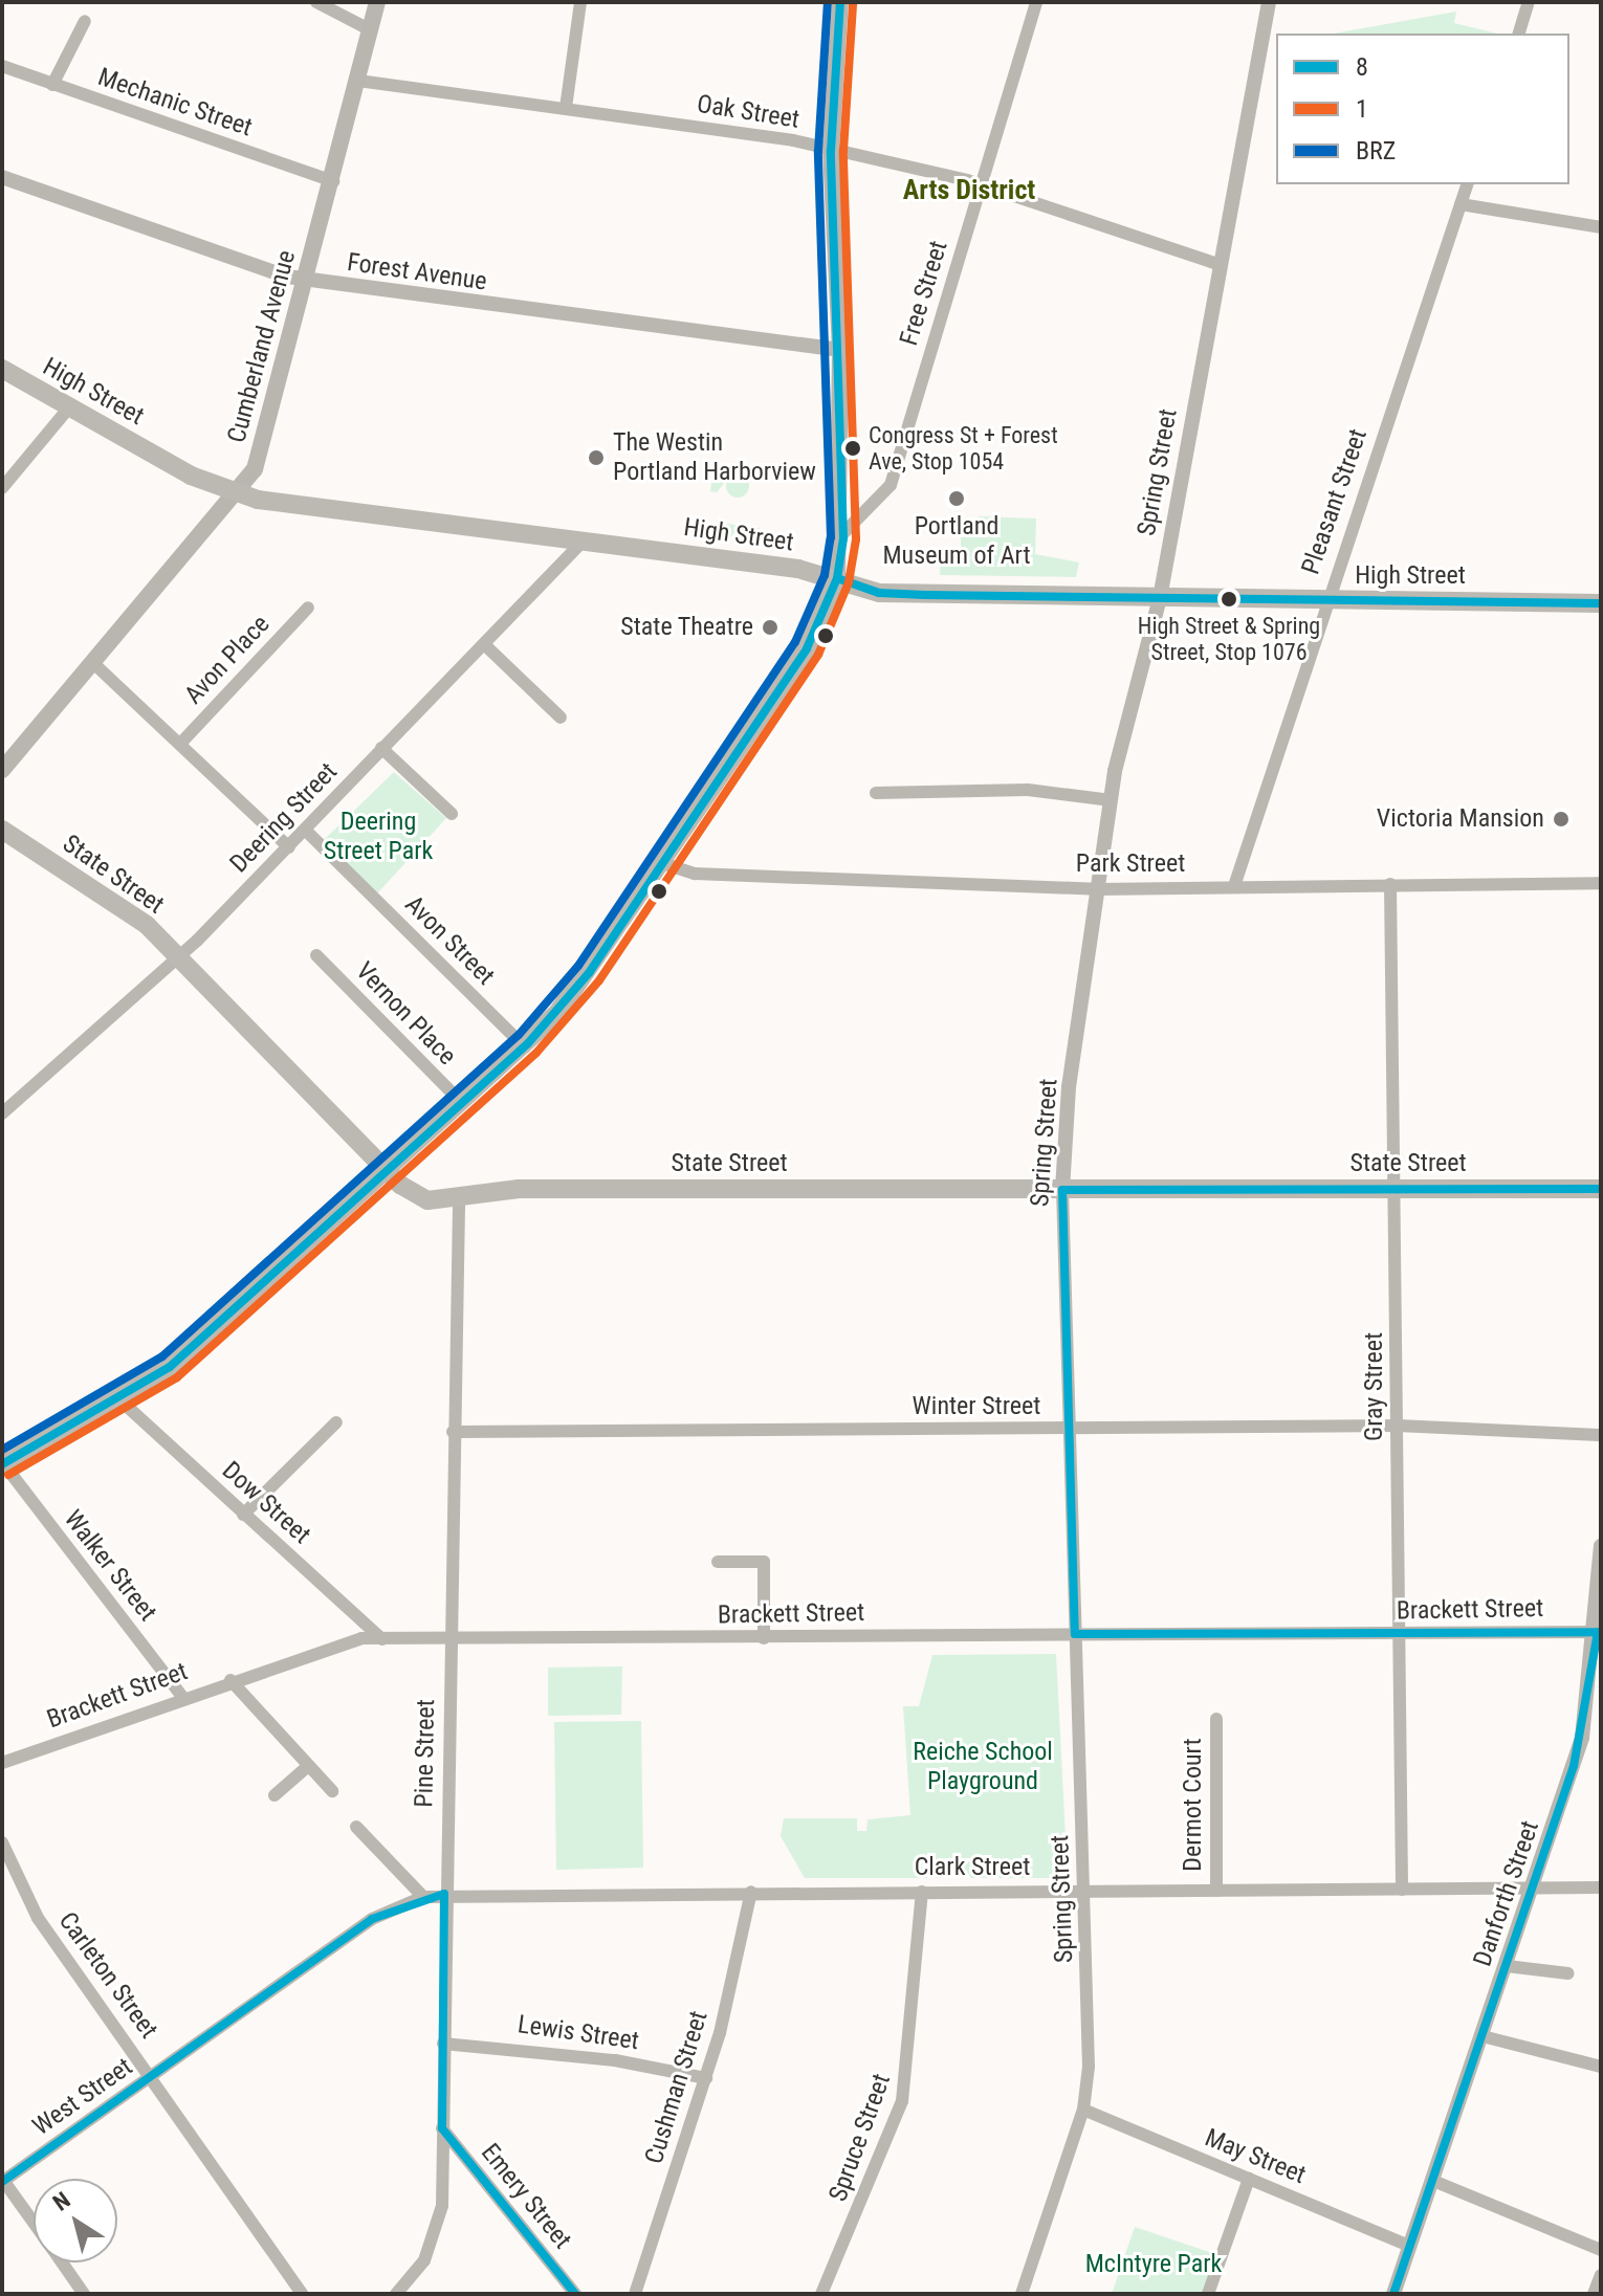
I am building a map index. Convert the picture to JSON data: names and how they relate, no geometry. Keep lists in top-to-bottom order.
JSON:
{
  "streets": {
    "main road": ["Cumberland Avenue", "High Street", "State Street"],
    "street": [
      "Mechanic Street",
      "Oak Street",
      "Forest Avenue",
      "Free Street",
      "Spring Street",
      "Pleasant Street",
      "Avon Place",
      "Deering Street",
      "Park Street",
      "Avon Street",
      "Vernon Place",
      "Gray Street",
      "Winter Street",
      "Dow Street",
      "Walker Street",
      "Brackett Street",
      "Pine Street",
      "Dermot Court",
      "Clark Street",
      "Danforth Street",
      "Carleton Street",
      "Lewis Street",
      "Cushman Street",
      "West Street",
      "Spruce Street",
      "May Street",
      "Emery Street"
    ]
  },
  "crossings": [
    ["Mechanic Street", "Cumberland Avenue"],
    ["Oak Street", "Free Street"],
    ["Oak Street", "Cumberland Avenue"],
    ["Oak Street", "Spring Street"],
    ["Forest Avenue", "Cumberland Avenue"],
    ["Cumberland Avenue", "High Street"],
    ["High Street", "Spring Street"],
    ["High Street", "Pleasant Street"],
    ["High Street", "Deering Street"],
    ["Spring Street", "Park Street"],
    ["Spring Street", "State Street"],
    ["Spring Street", "Winter Street"],
    ["Spring Street", "Brackett Street"],
    ["Spring Street", "Clark Street"],
    ["Spring Street", "May Street"],
    ["Pleasant Street", "Park Street"],
    ["Deering Street", "State Street"],
    ["Deering Street", "Avon Street"],
    ["Park Street", "Gray Street"],
    ["State Street", "Gray Street"],
    ["State Street", "Pine Street"],
    ["Gray Street", "Winter Street"],
    ["Gray Street", "Brackett Street"],
    ["Gray Street", "Clark Street"],
    ["Winter Street", "Pine Street"],
    ["Dow Street", "Brackett Street"],
    ["Walker Street", "Brackett Street"],
    ["Brackett Street", "Pine Street"],
    ["Brackett Street", "Danforth Street"],
    ["Pine Street", "Clark Street"],
    ["Pine Street", "Lewis Street"],
    ["Pine Street", "West Street"],
    ["Pine Street", "Emery Street"],
    ["Dermot Court", "Clark Street"],
    ["Clark Street", "Danforth Street"],
    ["Clark Street", "Cushman Street"],
    ["Clark Street", "West Street"],
    ["Clark Street", "Spruce Street"],
    ["Danforth Street", "May Street"],
    ["Carleton Street", "West Street"],
    ["Lewis Street", "Cushman Street"]
  ],
  "districts": ["Arts District"],
  "parks": ["Deering Street Park", "Reiche School Playground", "McIntyre Park"],
  "places": [
    "Congress St + Forest Ave, Stop 1054",
    "The Westin Portland Harborview",
    "Portland Museum of Art",
    "High Street & Spring Street, Stop 1076",
    "State Theatre",
    "Victoria Mansion"
  ],
  "lines": ["transit line 8", "transit line BRZ", "transit line 1"],
  "legend": ["8", "1", "BRZ"],
  "north": "top left"
}
